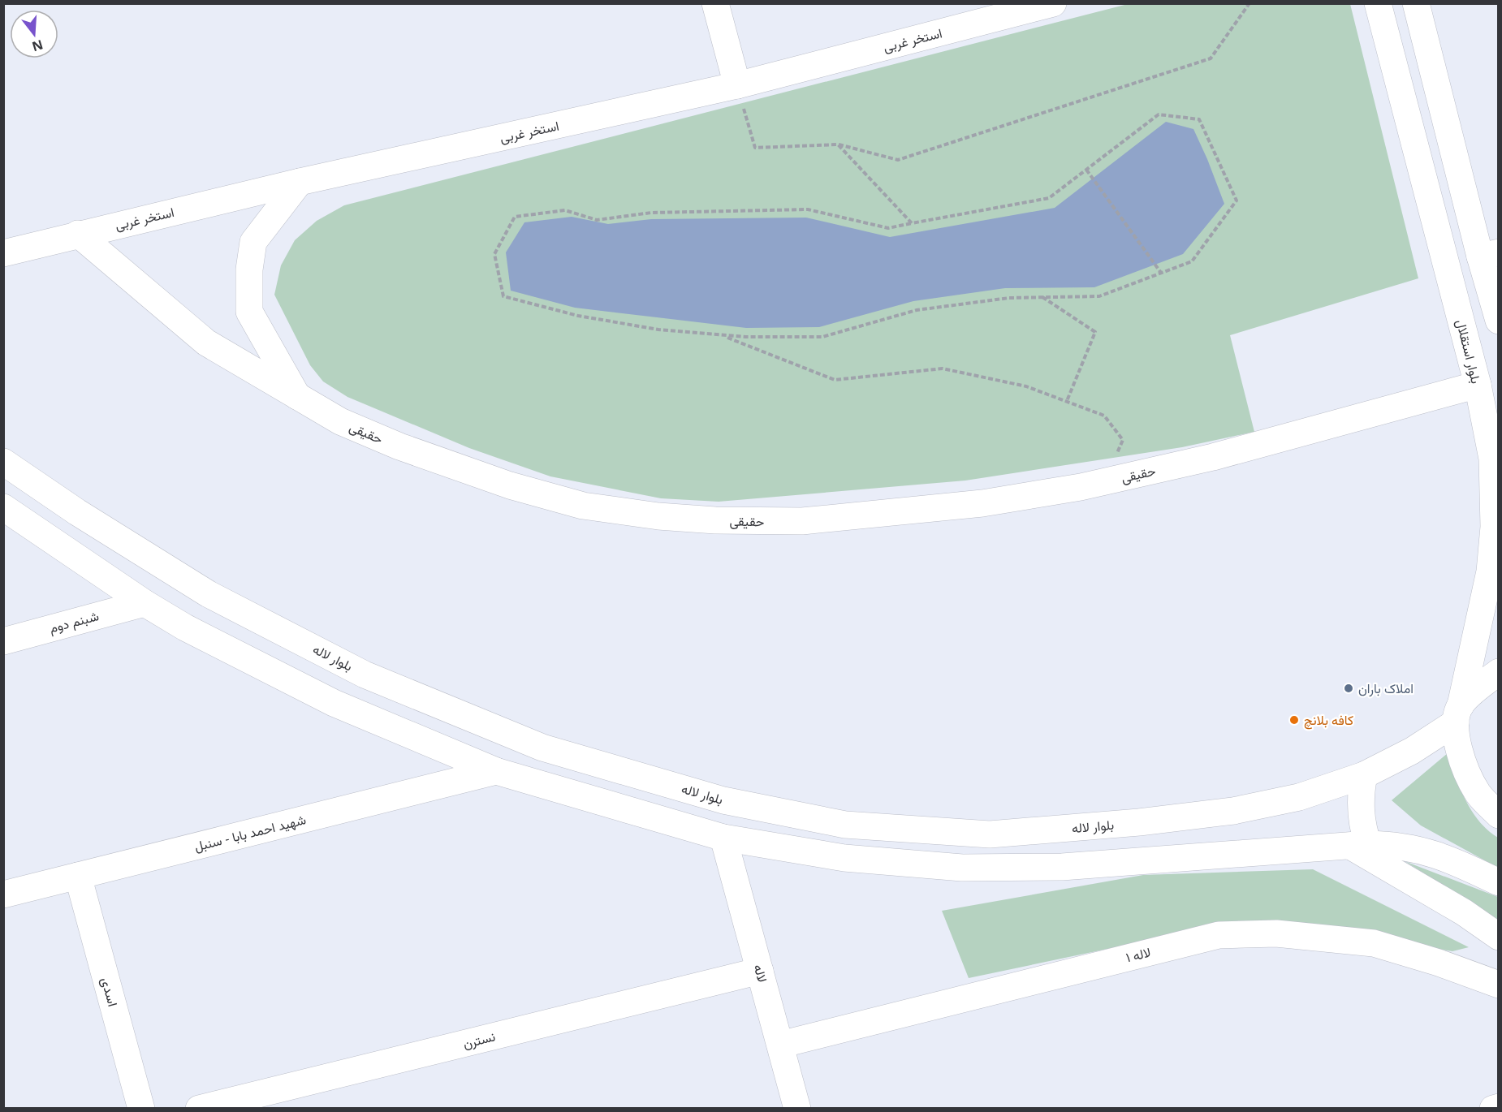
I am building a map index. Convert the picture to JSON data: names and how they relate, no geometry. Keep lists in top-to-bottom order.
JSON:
{
  "streets": {
    "street": [
      "استخر غربی",
      "بلوار استقلال",
      "حقیقی",
      "شبنم دوم",
      "بلوار لاله",
      "شهید احمد بابا - سنبل",
      "لاله ۱",
      "لاله",
      "اسدی",
      "نسترن"
    ]
  },
  "crossings": [
    ["استخر غربی", "حقیقی"],
    ["بلوار استقلال", "حقیقی"],
    ["بلوار استقلال", "بلوار لاله"],
    ["شهید احمد بابا - سنبل", "اسدی"],
    ["لاله ۱", "لاله"],
    ["لاله", "نسترن"]
  ],
  "places": ["املاک باران", "کافه بلانچ"],
  "north": "bottom"
}
